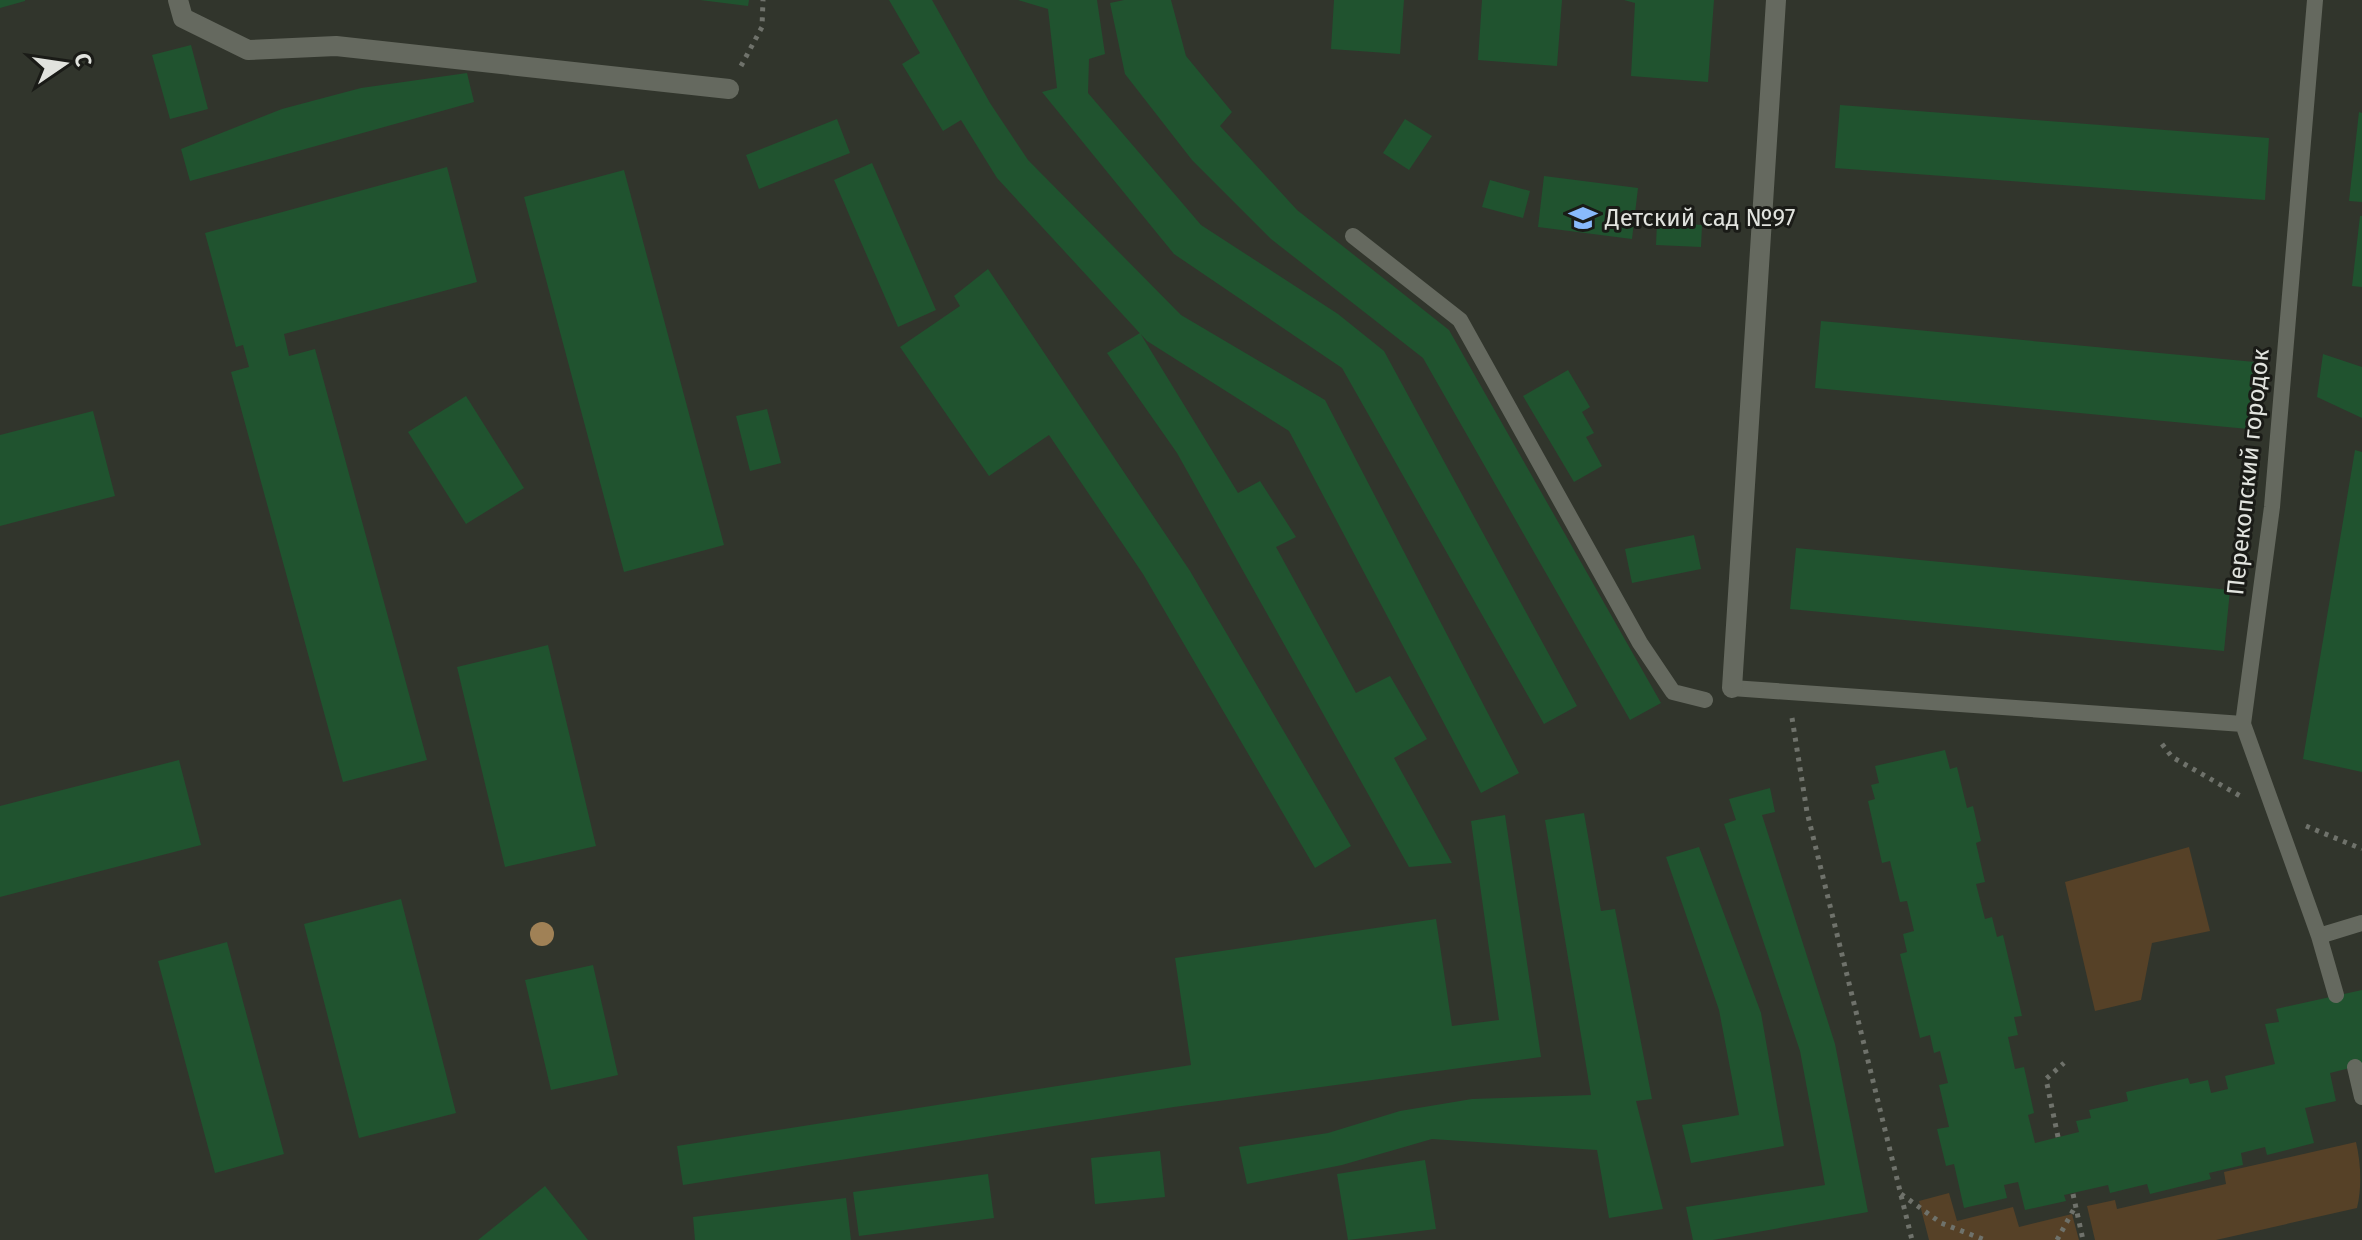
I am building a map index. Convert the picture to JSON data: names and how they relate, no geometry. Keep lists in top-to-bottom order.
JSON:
{
  "streets": {
    "lane": ["Перекопский городок"]
  },
  "places": {
    "school or university": ["Детский сад №97"]
  },
  "north": "right"
}
